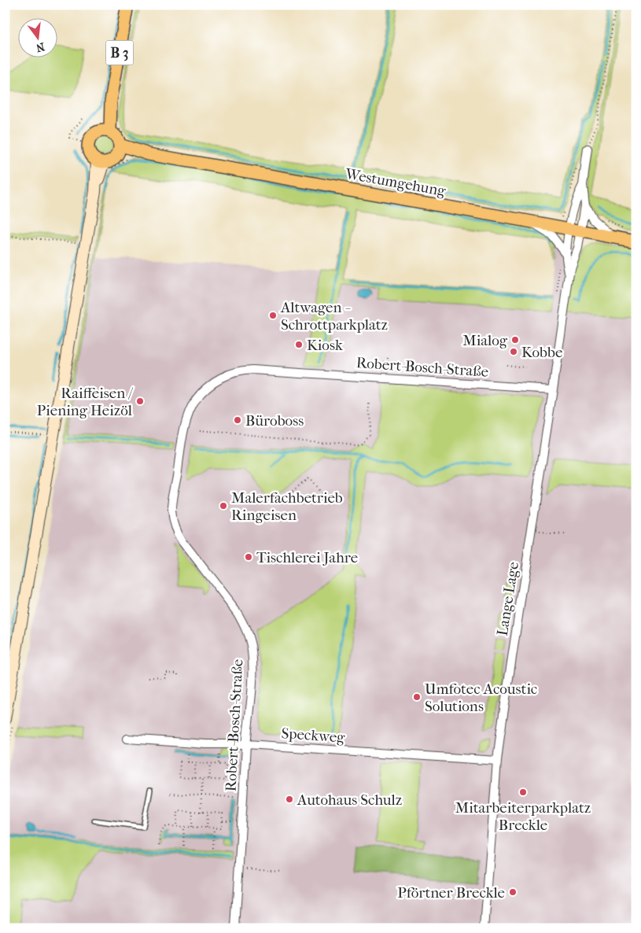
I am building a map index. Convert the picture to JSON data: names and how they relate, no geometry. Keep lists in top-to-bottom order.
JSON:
{
  "streets": {
    "main road": ["B 3", "Westumgehung"],
    "street": ["Robert-Bosch-Straße", "Lange Lage", "Speckweg"]
  },
  "crossings": [
    ["B 3", "Westumgehung"],
    ["Westumgehung", "Lange Lage"],
    ["Robert-Bosch-Straße", "Lange Lage"],
    ["Robert-Bosch-Straße", "Speckweg"],
    ["Lange Lage", "Speckweg"]
  ],
  "places": [
    "Altwagen - Schrottparkplatz",
    "Mialog",
    "Kiosk",
    "Kobbe",
    "Raiffeisen / Piening Heizöl",
    "Büroboss",
    "Malerfachbetrieb Ringeisen",
    "Tischlerei Jahre",
    "Umfotec Acoustic Solutions",
    "Mitarbeiterparkplatz Breckle",
    "Autohaus Schulz",
    "Pförtner Breckle"
  ],
  "north": "bottom"
}
